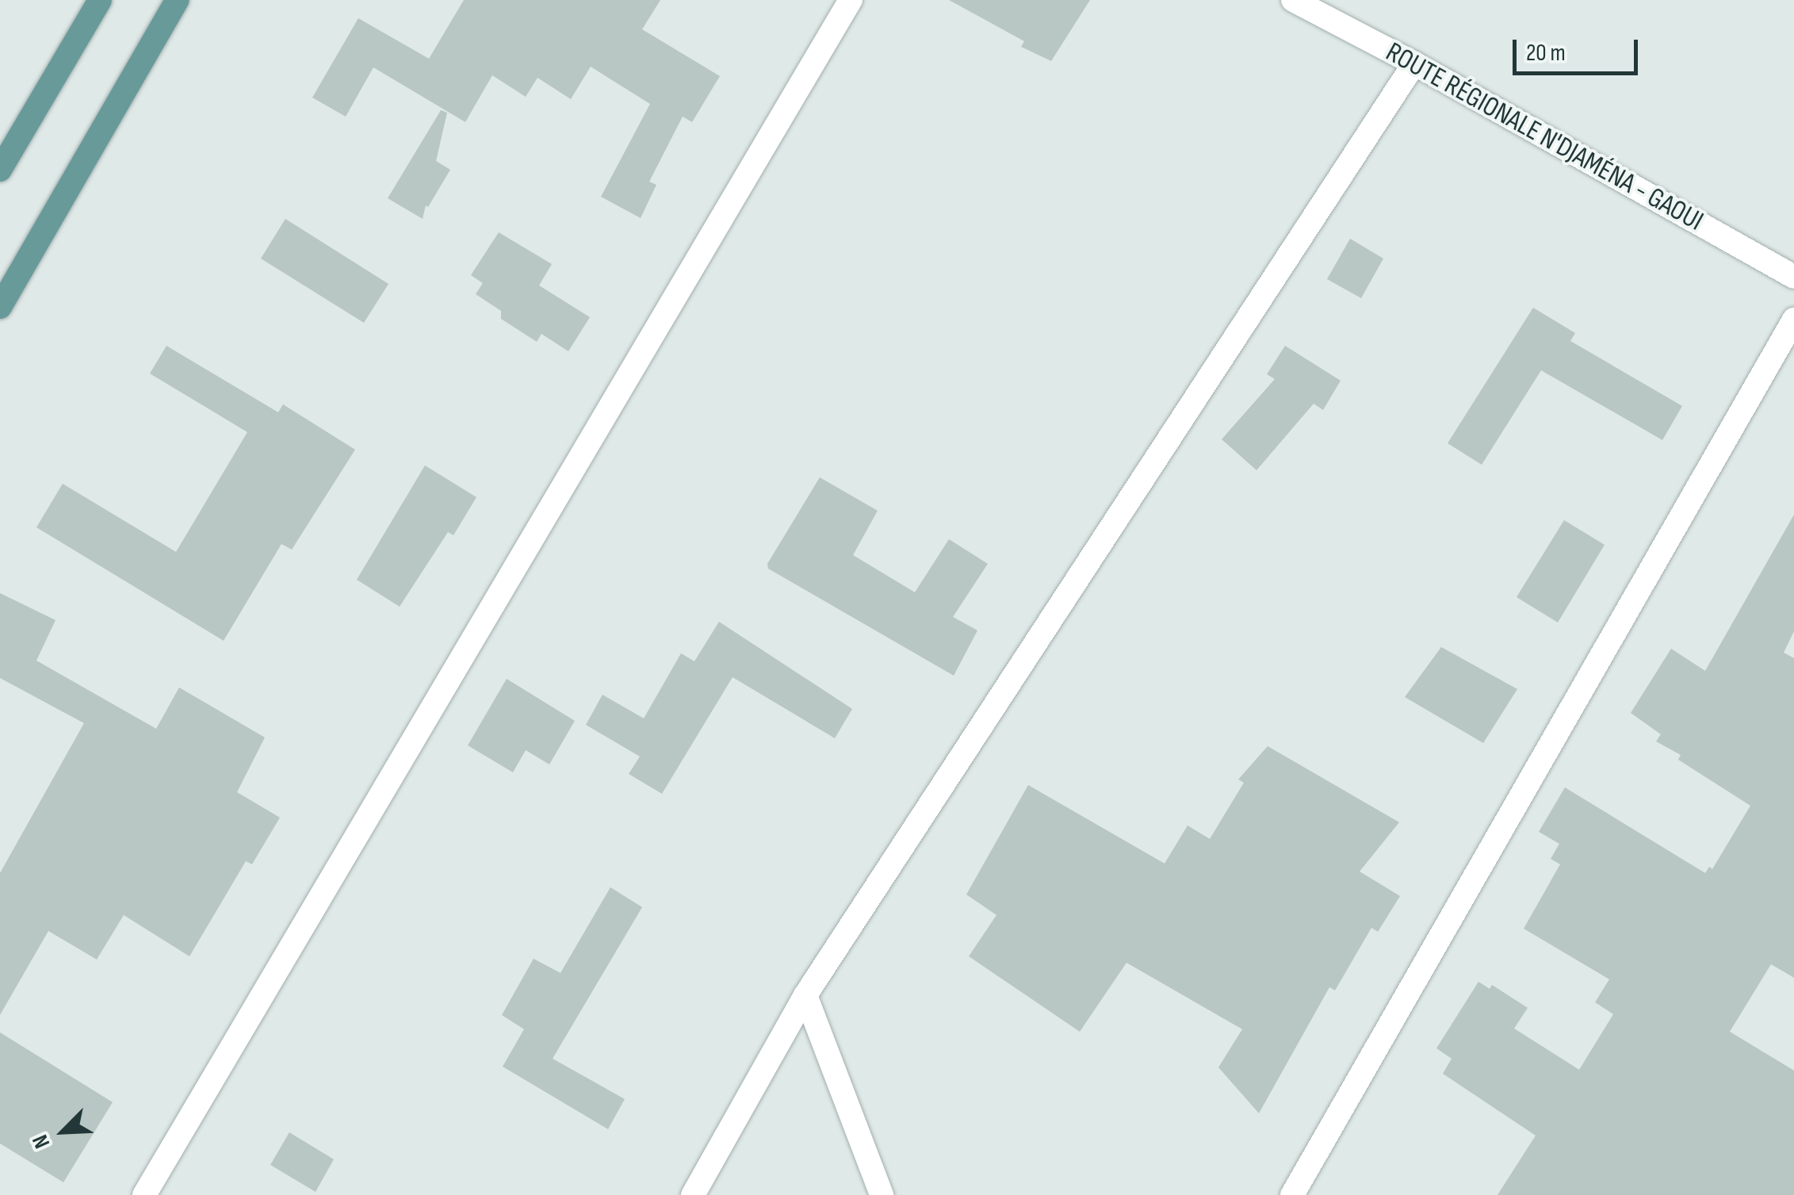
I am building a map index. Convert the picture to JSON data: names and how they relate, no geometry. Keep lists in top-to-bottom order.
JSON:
{
  "streets": {
    "street": ["ROUTE RÉGIONALE N'DJAMÉNA - GAOUI"]
  },
  "scale_bar": "20 m",
  "north": "bottom left"
}
